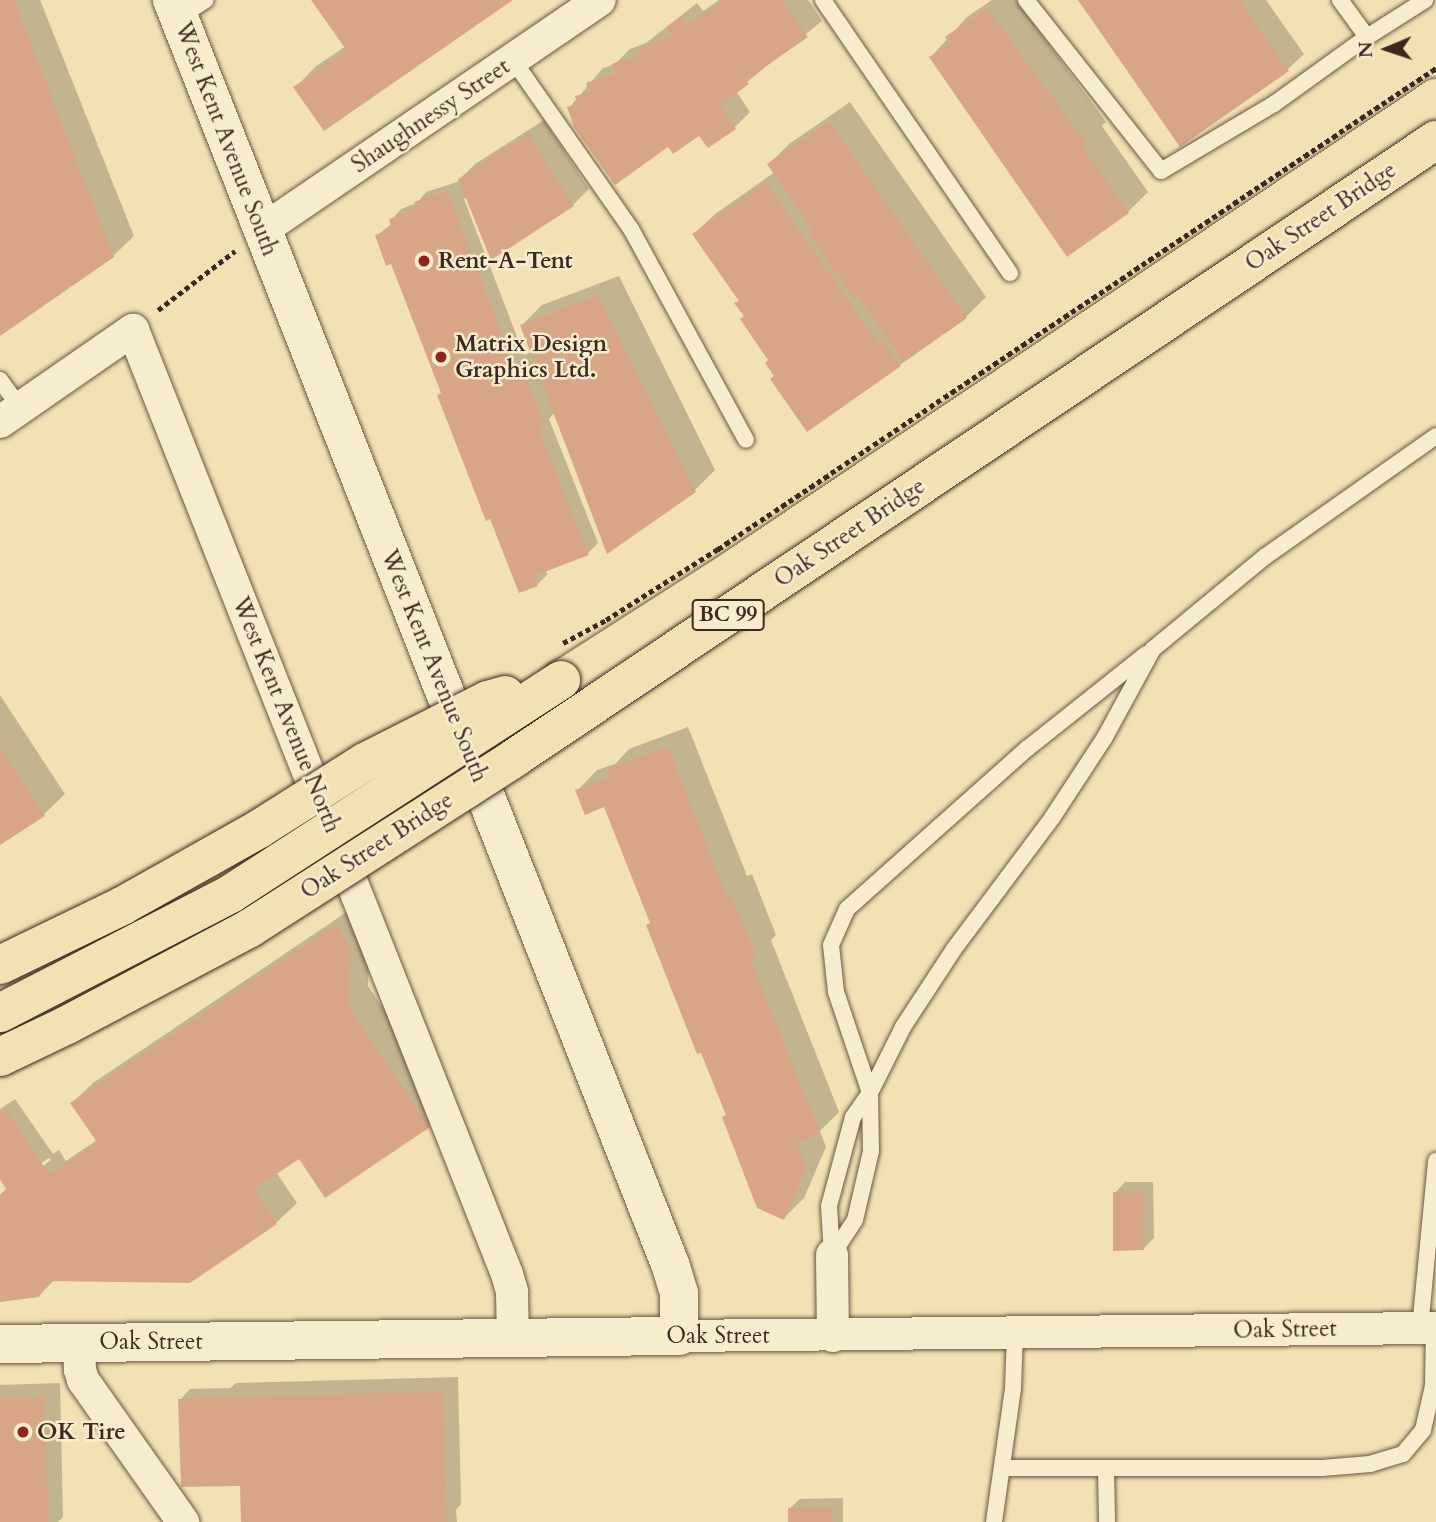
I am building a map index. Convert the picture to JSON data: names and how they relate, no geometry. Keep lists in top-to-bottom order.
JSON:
{
  "streets": {
    "highway": ["Oak Street Bridge", "BC 99"],
    "street": [
      "Shaughnessy Street",
      "West Kent Avenue South",
      "West Kent Avenue North",
      "Oak Street"
    ]
  },
  "crossings": [
    ["Shaughnessy Street", "West Kent Avenue South"],
    ["West Kent Avenue South", "Oak Street"],
    ["West Kent Avenue North", "Oak Street"]
  ],
  "places": ["Rent-A-Tent", "Matrix Design Graphics Ltd.", "OK Tire"],
  "north": "left"
}
